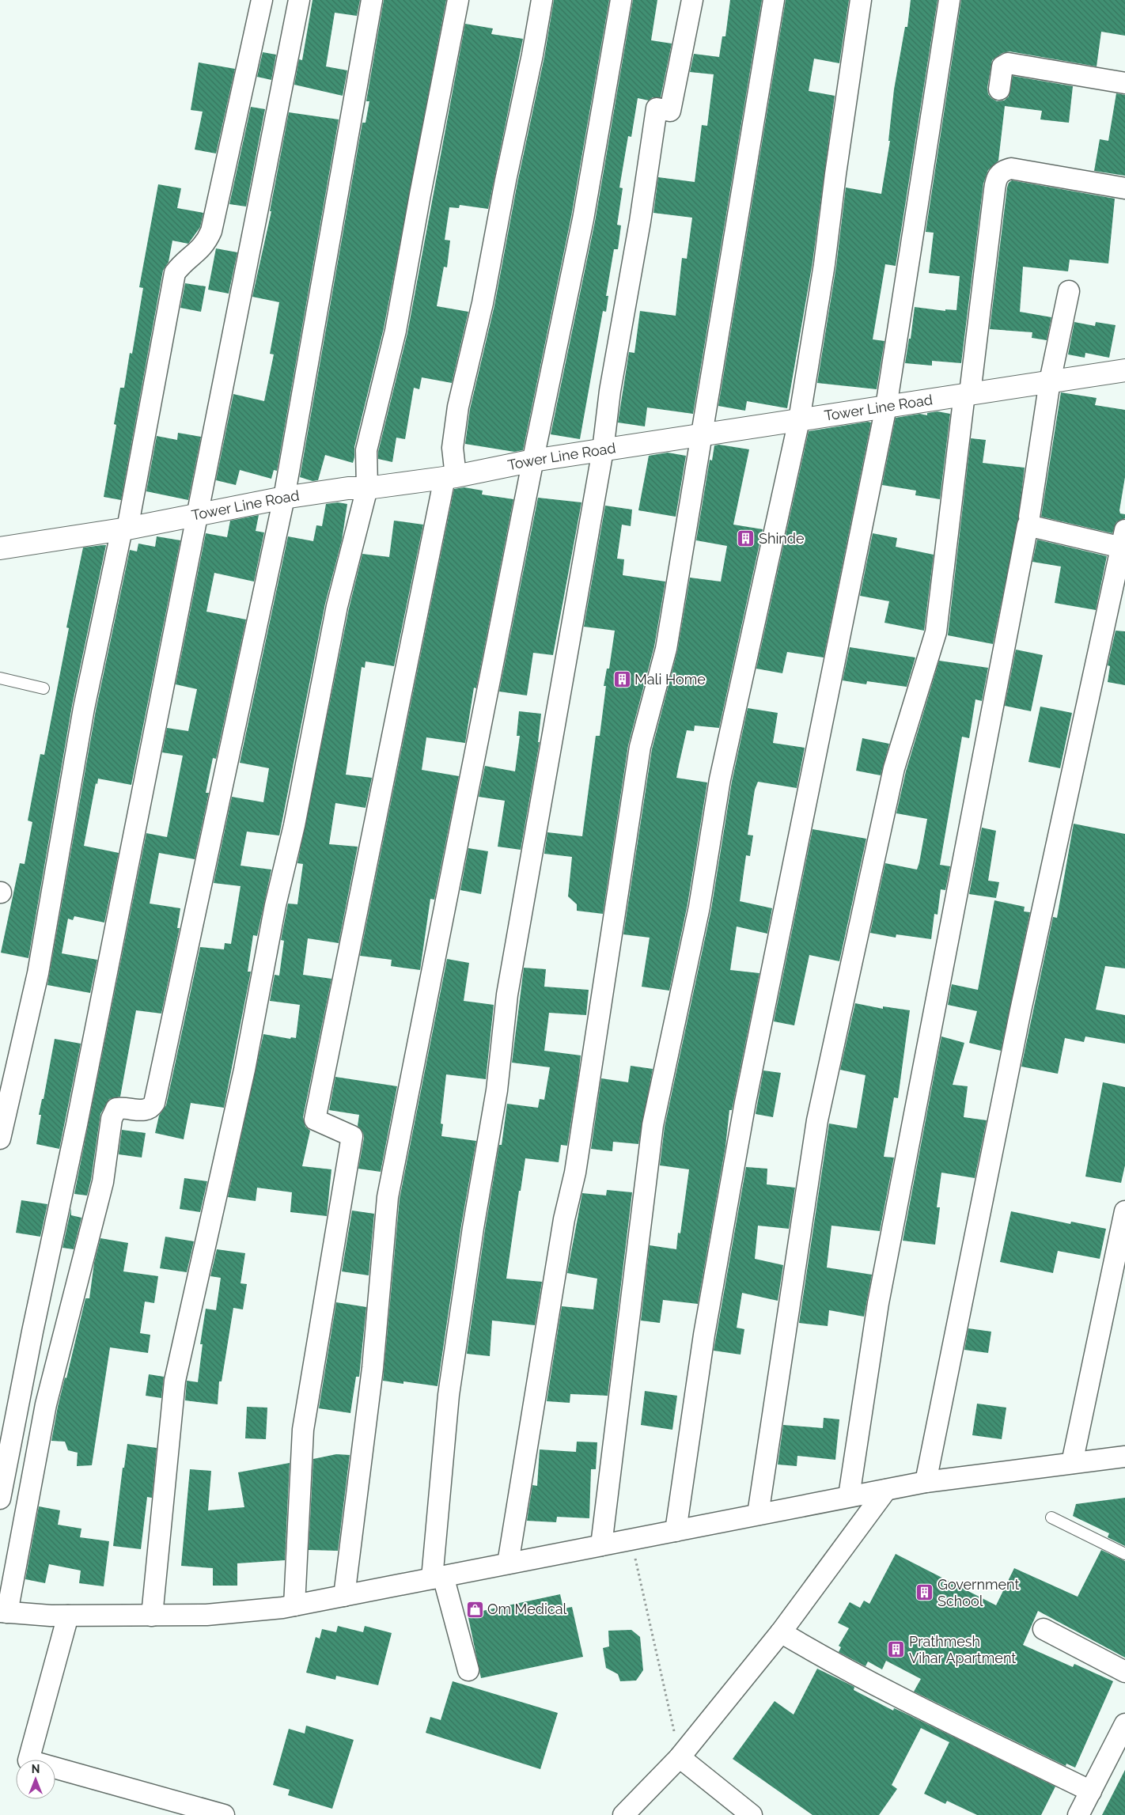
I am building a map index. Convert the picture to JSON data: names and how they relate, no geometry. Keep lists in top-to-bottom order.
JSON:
{
  "streets": {
    "street": ["Tower Line Road"]
  },
  "places": {
    "building": [
      "Shinde",
      "Mali Home",
      "Government School",
      "Prathmesh Vihar Apartment"
    ],
    "shop": ["Om Medical"]
  },
  "north": "top"
}
